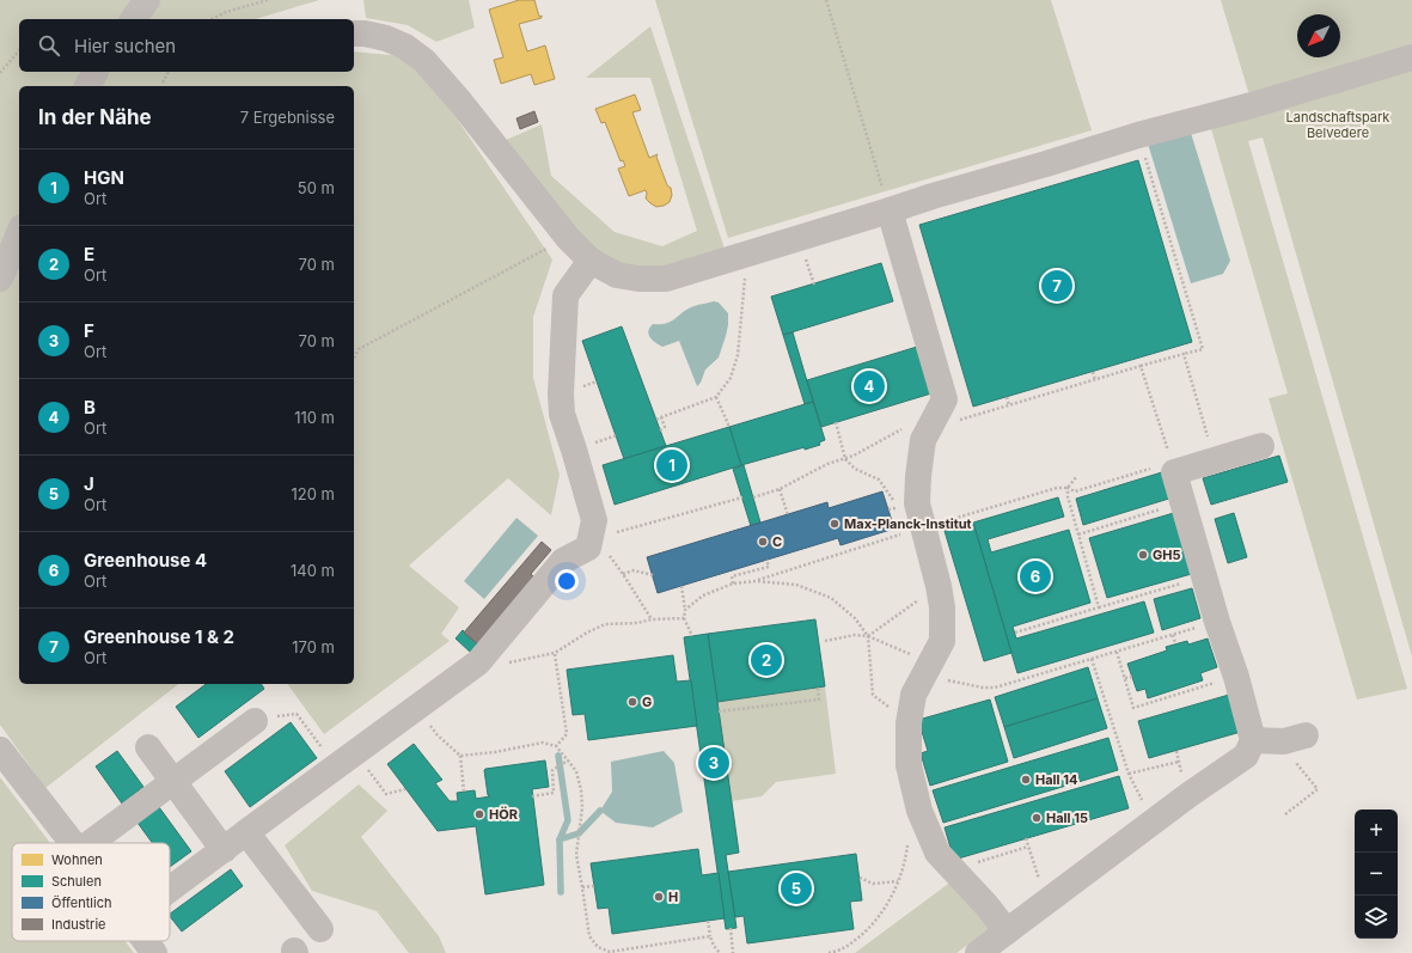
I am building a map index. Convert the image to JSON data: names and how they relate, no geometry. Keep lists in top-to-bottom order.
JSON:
{
  "parks": ["Landschaftspark Belvedere"],
  "places": [
    "Max-Planck-Institut",
    "C",
    "GH5",
    "G",
    "Hall 14",
    "HÖR",
    "Hall 15",
    "H"
  ],
  "legend": [
    "Wohnen",
    "Schulen",
    "Öffentlich",
    "Industrie"
  ],
  "north": "bottom left",
  "page": {
    "search": "Hier suchen",
    "heading": ["In der Nähe", "7 Ergebnisse"],
    "list": [
      {
        "mark": "1",
        "name": "HGN",
        "note": "Ort",
        "value": "50 m"
      },
      {
        "mark": "2",
        "name": "E",
        "note": "Ort",
        "value": "70 m"
      },
      {
        "mark": "3",
        "name": "F",
        "note": "Ort",
        "value": "70 m"
      },
      {
        "mark": "4",
        "name": "B",
        "note": "Ort",
        "value": "110 m"
      },
      {
        "mark": "5",
        "name": "J",
        "note": "Ort",
        "value": "120 m"
      },
      {
        "mark": "6",
        "name": "Greenhouse 4",
        "note": "Ort",
        "value": "140 m"
      },
      {
        "mark": "7",
        "name": "Greenhouse 1 & 2",
        "note": "Ort",
        "value": "170 m"
      }
    ],
    "pins": [
      "7",
      "4",
      "1",
      "6",
      "2",
      "3",
      "5"
    ],
    "map_buttons": ["+", "−"]
  }
}
